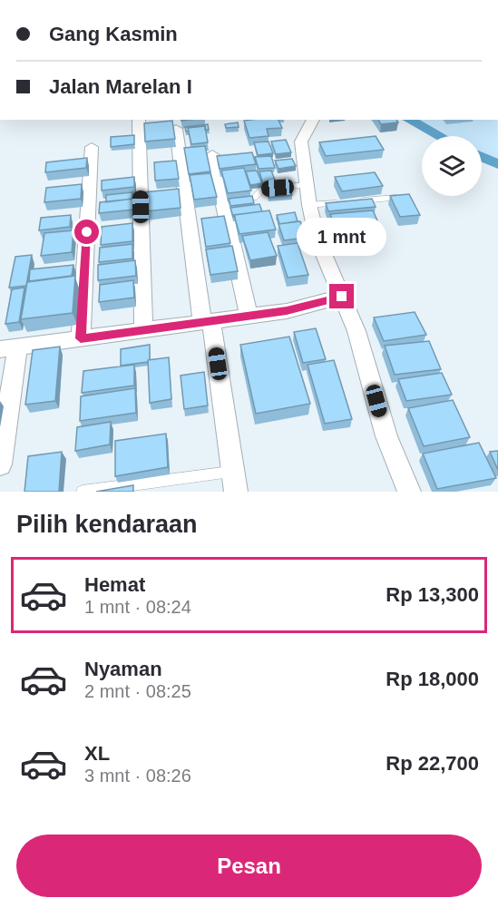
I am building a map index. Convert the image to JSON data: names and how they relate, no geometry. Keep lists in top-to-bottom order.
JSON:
{
  "page": {
    "banner": ["Gang Kasmin", "Jalan Marelan I"],
    "bubble": "1 mnt",
    "heading": "Pilih kendaraan",
    "list": [
      {
        "name": "Hemat",
        "note": "1 mnt · 08:24",
        "value": "Rp 13,300"
      },
      {
        "name": "Nyaman",
        "note": "2 mnt · 08:25",
        "value": "Rp 18,000"
      },
      {
        "name": "XL",
        "note": "3 mnt · 08:26",
        "value": "Rp 22,700"
      }
    ],
    "buttons": "Pesan"
  }
}
